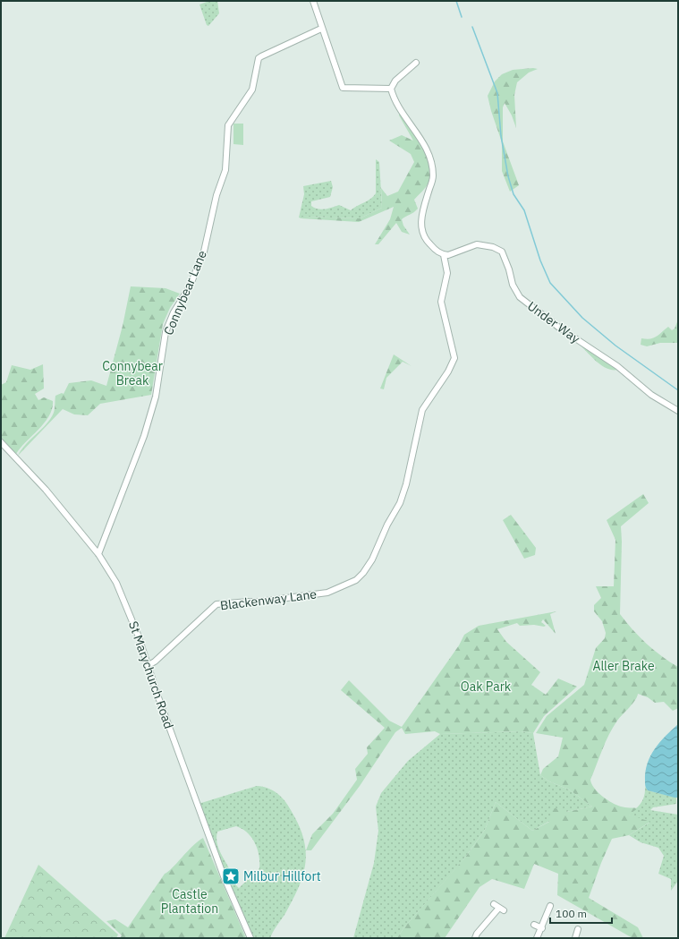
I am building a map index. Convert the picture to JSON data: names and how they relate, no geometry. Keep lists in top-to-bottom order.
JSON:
{
  "streets": {
    "street": [
      "Connybear Lane",
      "Under Way",
      "Blackenway Lane",
      "St Marychurch Road"
    ]
  },
  "crossings": [
    ["Connybear Lane", "St Marychurch Road"],
    ["Under Way", "Blackenway Lane"],
    ["Blackenway Lane", "St Marychurch Road"]
  ],
  "parks": [
    "Connybear Break",
    "Aller Brake",
    "Oak Park",
    "Castle Plantation"
  ],
  "places": {
    "place": ["Milbur Hillfort"]
  },
  "scale_bar": "100 m"
}
